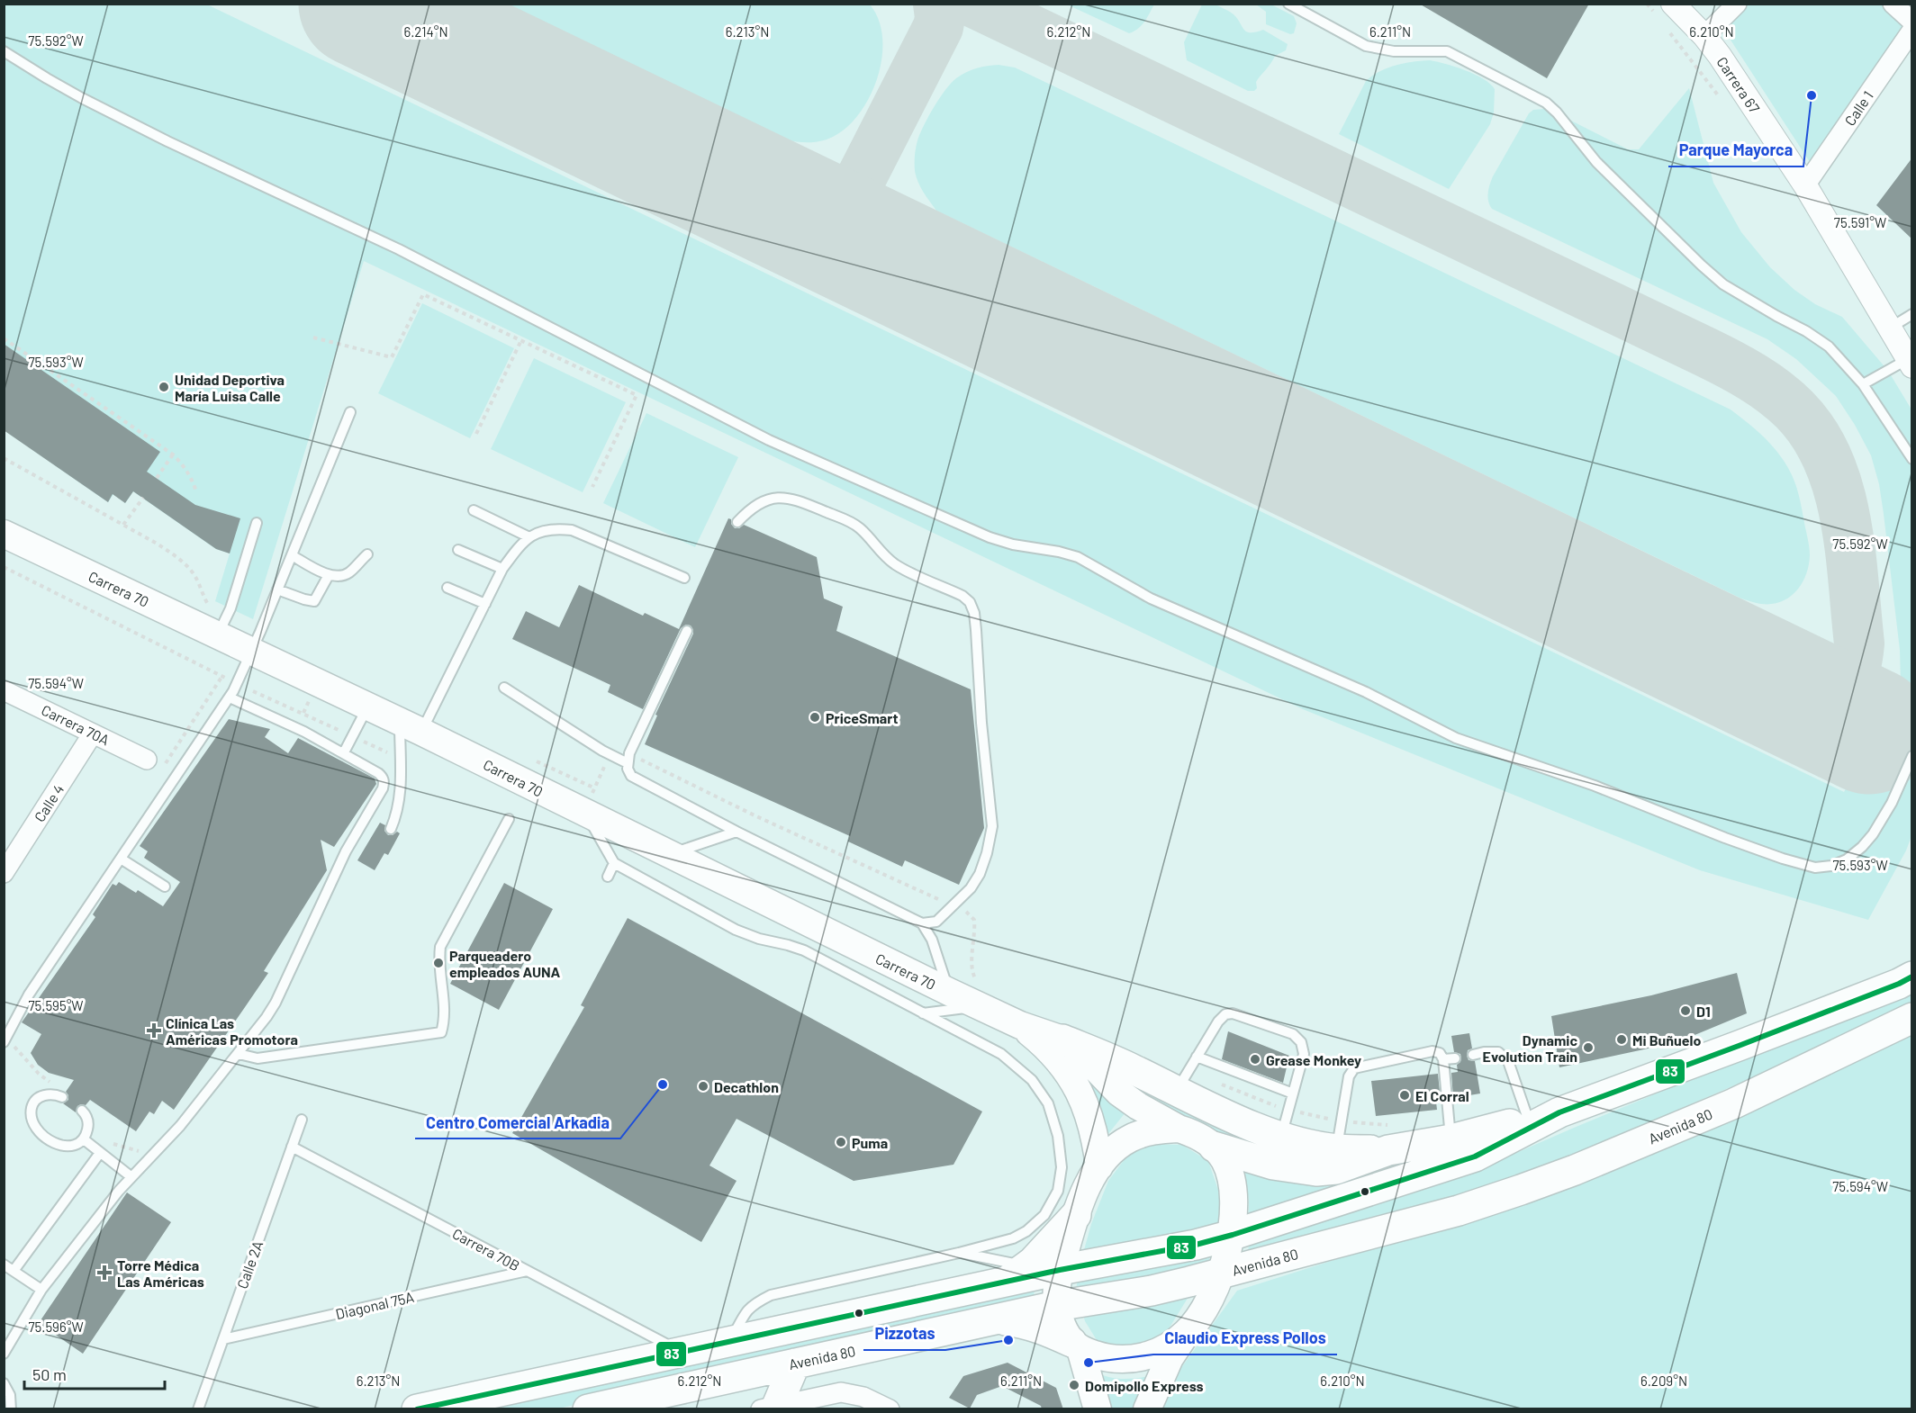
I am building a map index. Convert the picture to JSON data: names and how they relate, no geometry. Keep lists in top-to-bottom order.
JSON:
{
  "streets": {
    "main road": ["Carrera 70", "Avenida 80"],
    "street": [
      "Carrera 67",
      "Calle 1",
      "Carrera 70A",
      "Calle 4"
    ],
    "lane": ["Carrera 70B", "Calle 2A", "Diagonal 75A"]
  },
  "crossings": [
    ["Carrera 67", "Calle 1"],
    ["Carrera 70A", "Calle 4"],
    ["Carrera 70B", "Calle 2A"],
    ["Carrera 70B", "Diagonal 75A"],
    ["Calle 2A", "Diagonal 75A"]
  ],
  "places": {
    "other": [
      "Parque Mayorca",
      "Unidad Deportiva María Luisa Calle",
      "PriceSmart",
      "Parqueadero empleados AUNA",
      "D1",
      "Mi Buñuelo",
      "Dynamic Evolution Train",
      "Grease Monkey",
      "Centro Comercial Arkadia",
      "Decathlon",
      "El Corral",
      "Puma",
      "Pizzotas",
      "Claudio Express Pollos",
      "Domipollo Express"
    ],
    "health": ["Clínica Las Américas Promotora", "Torre Médica Las Américas"]
  },
  "lines": ["transit line 83"],
  "scale_bar": "50 m",
  "coordinates": [
    "6.210°N",
    "6.214°N",
    "6.213°N",
    "6.212°N",
    "6.211°N",
    "75.592°W",
    "75.591°W",
    "75.593°W",
    "75.594°W",
    "75.595°W",
    "75.596°W",
    "6.209°N"
  ]
}
